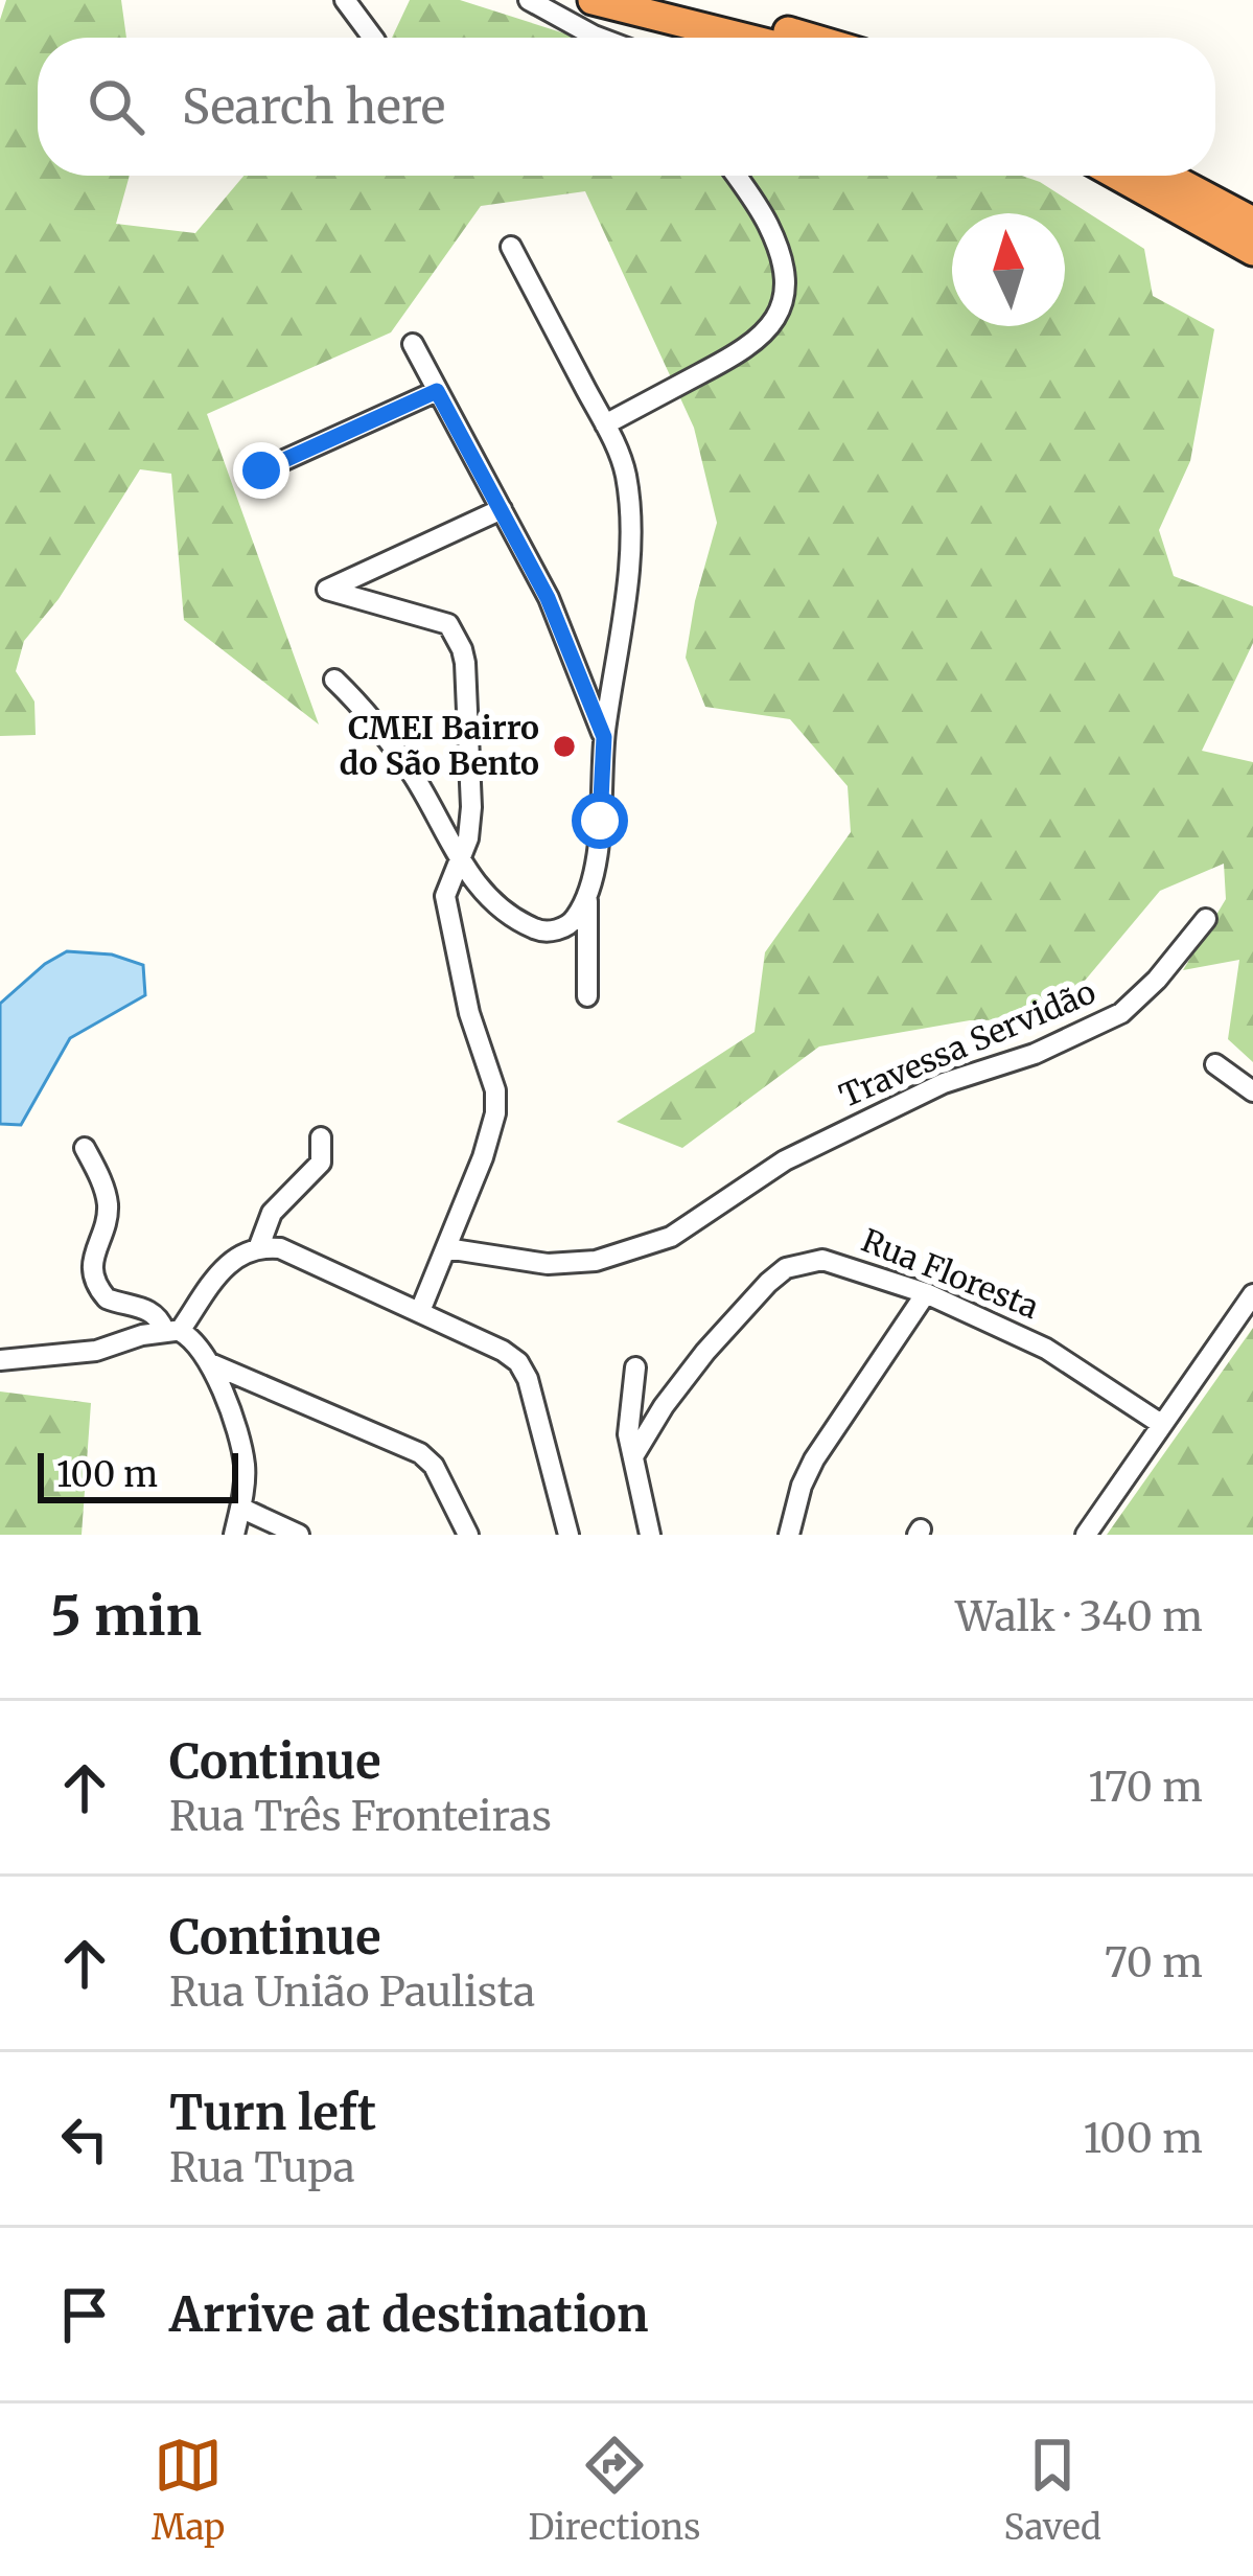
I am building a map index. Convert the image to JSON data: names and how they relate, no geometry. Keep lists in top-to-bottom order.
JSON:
{
  "streets": {
    "street": ["Travessa Servidão", "Rua Floresta"]
  },
  "places": ["CMEI Bairro do São Bento"],
  "scale_bar": "100 m",
  "north": "top",
  "page": {
    "search": "Search here",
    "scale": "100 m",
    "heading": ["5 min", "Walk · 340 m"],
    "list": [
      ["Continue", "Rua Três Fronteiras", "170 m"],
      ["Continue", "Rua União Paulista", "70 m"],
      ["Turn left", "Rua Tupa", "100 m"],
      "Arrive at destination"
    ],
    "nav": ["Map", "Directions", "Saved"]
  }
}
